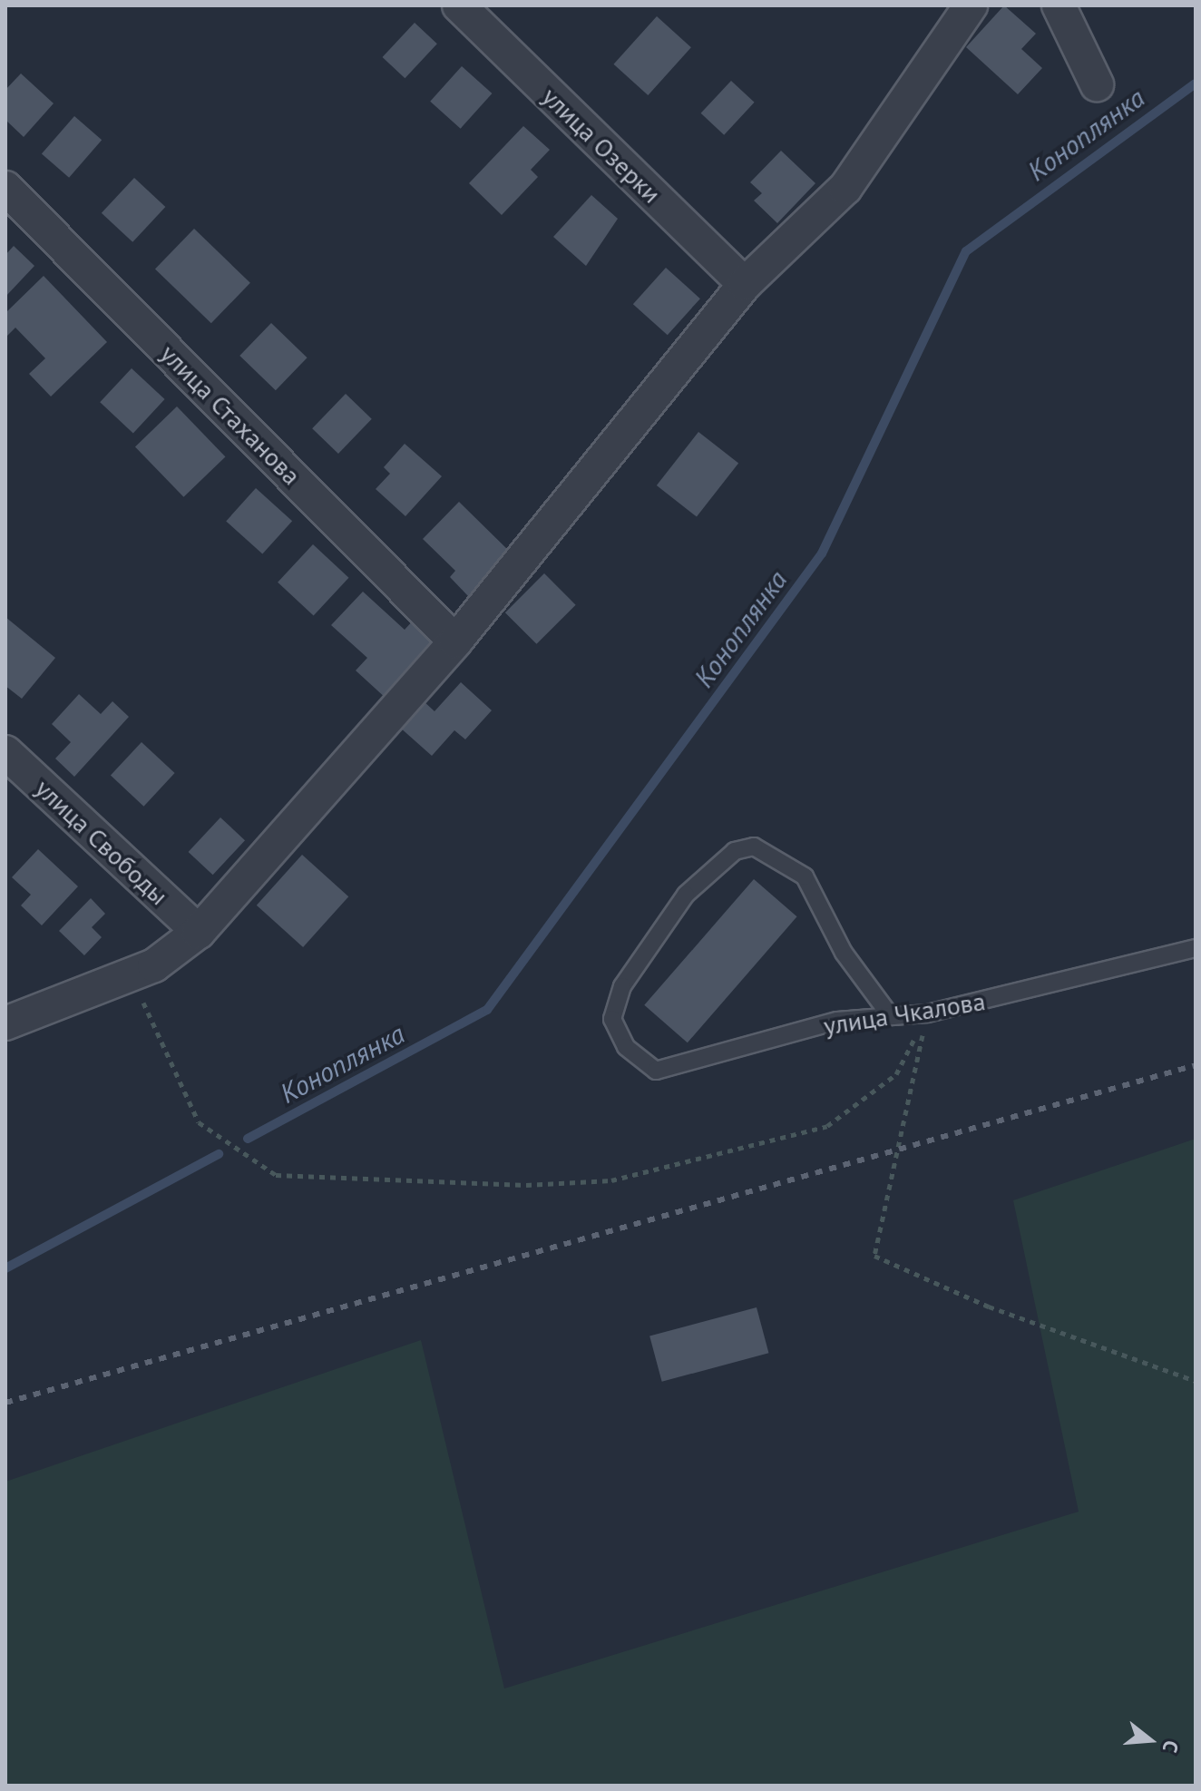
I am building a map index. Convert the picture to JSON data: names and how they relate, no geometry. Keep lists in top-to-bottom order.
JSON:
{
  "streets": {
    "street": ["улица Озерки", "улица Стаханова", "улица Свободы"],
    "lane": ["улица Чкалова"]
  },
  "water": ["Коноплянка"],
  "north": "right"
}
